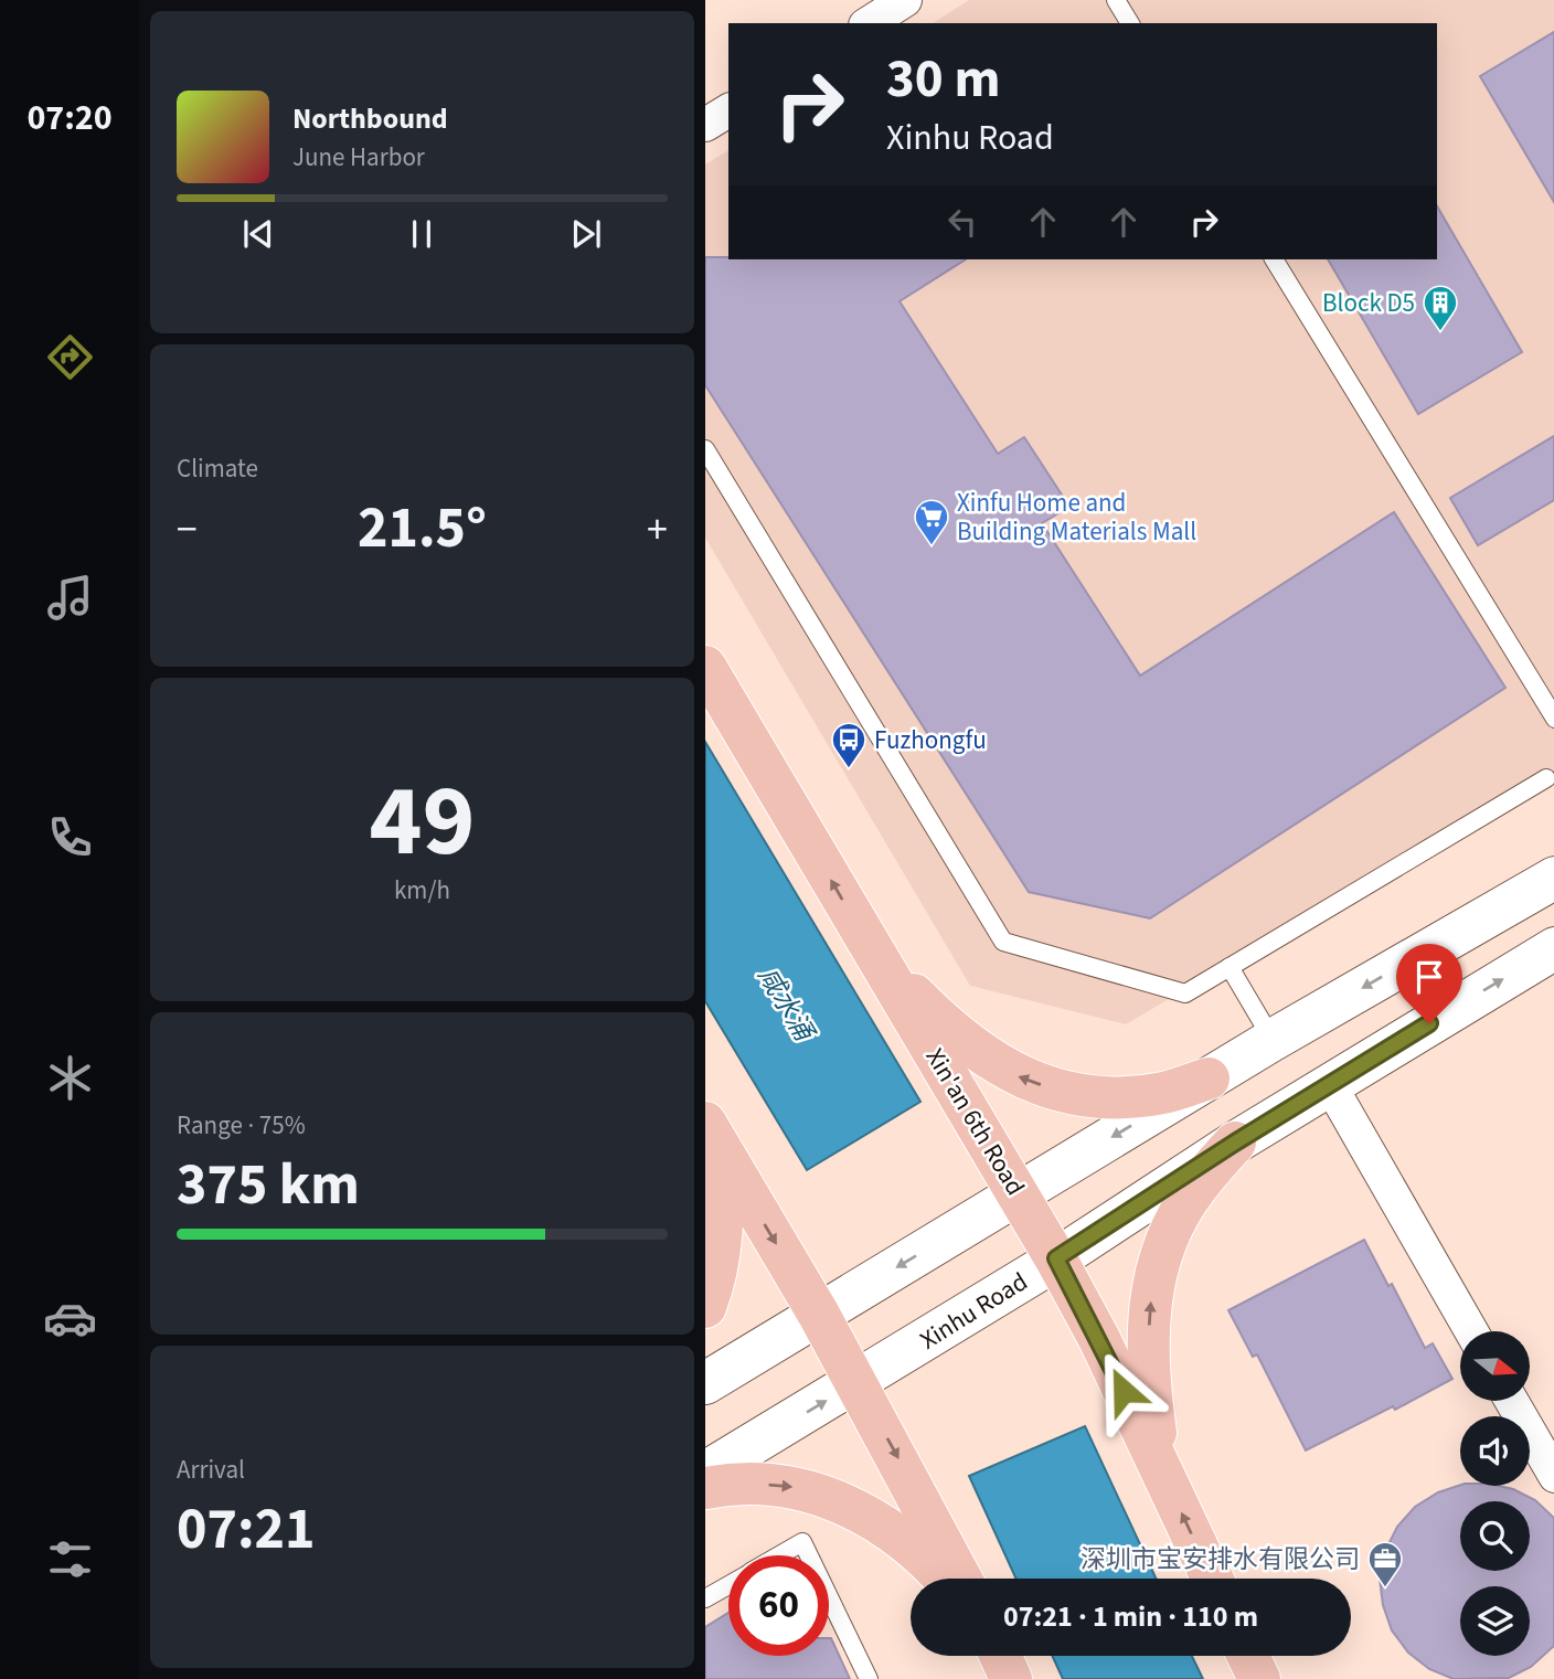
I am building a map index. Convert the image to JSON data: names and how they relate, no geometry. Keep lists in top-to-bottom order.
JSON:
{
  "streets": {
    "main road": ["Xin'an 6th Road", "Xinhu Road"]
  },
  "crossings": [
    ["Xin'an 6th Road", "Xinhu Road"]
  ],
  "one_way": ["Xin'an 6th Road"],
  "water": ["咸水涌"],
  "places": {
    "building": ["Block D5"],
    "supermarket": ["Xinfu Home and Building Materials Mall"],
    "bus stop": ["Fuzhongfu"],
    "office": ["深圳市宝安排水有限公司"]
  },
  "north": "right",
  "page": {
    "tabs": "07:20",
    "turn": ["30 m", "Xinhu Road"],
    "song": ["Northbound", "June Harbor"],
    "tile": [
      "Climate",
      ["49", "km/h"],
      ["Range · 75%", "375 km"],
      ["Arrival", "07:21"]
    ],
    "heat": ["−", "21.5°", "+"],
    "limit": "60",
    "trip": "07:21 · 1 min · 110 m"
  }
}
